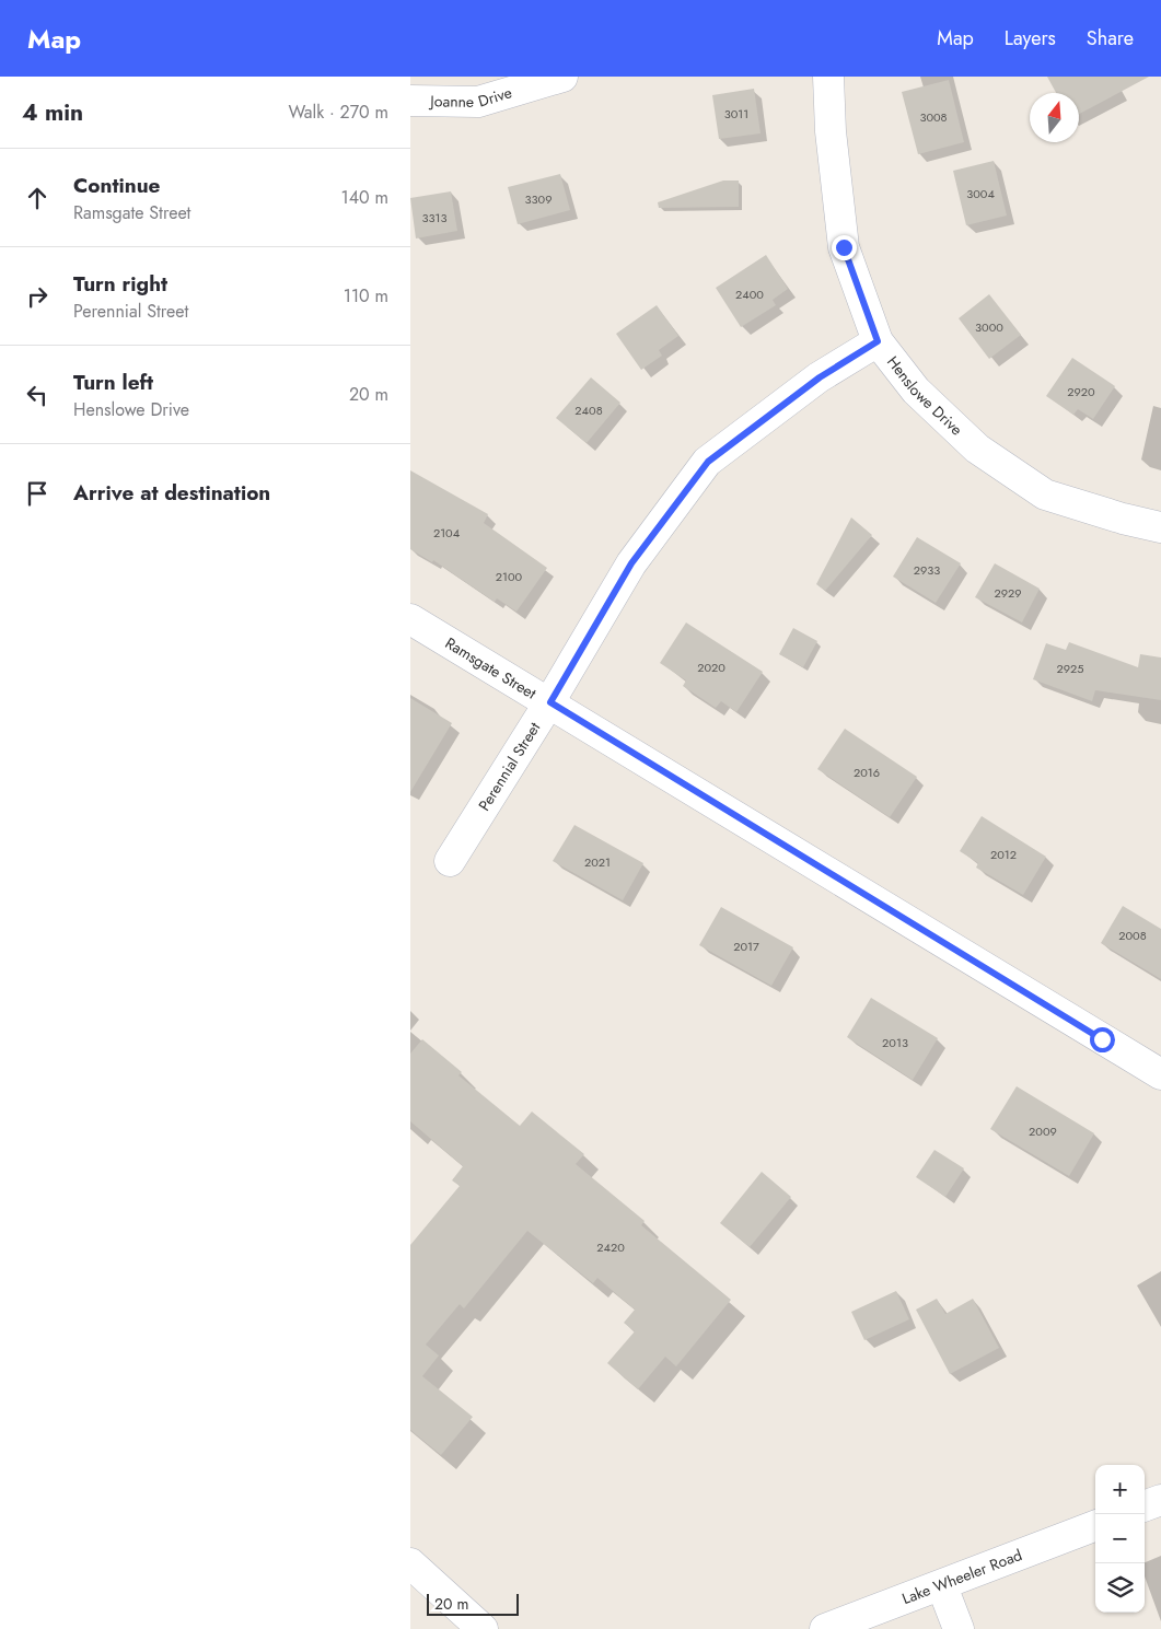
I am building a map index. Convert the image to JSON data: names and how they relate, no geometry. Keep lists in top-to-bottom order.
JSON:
{
  "streets": {
    "street": [
      "Joanne Drive",
      "Henslowe Drive",
      "Ramsgate Street",
      "Perennial Street",
      "Lake Wheeler Road"
    ]
  },
  "crossings": [
    ["Henslowe Drive", "Perennial Street"],
    ["Ramsgate Street", "Perennial Street"]
  ],
  "house_numbers": [
    "3011",
    "3008",
    "3004",
    "3309",
    "3313",
    "2400",
    "3000",
    "2920",
    "2408",
    "2104",
    "2933",
    "2100",
    "2929",
    "2020",
    "2925",
    "2016",
    "2012",
    "2021",
    "2008",
    "2017",
    "2013",
    "2009",
    "2420"
  ],
  "scale_bar": "20 m",
  "north": "top",
  "page": {
    "header": "Map",
    "nav": ["Map", "Layers", "Share"],
    "heading": ["4 min", "Walk · 270 m"],
    "list": [
      ["Continue", "Ramsgate Street", "140 m"],
      ["Turn right", "Perennial Street", "110 m"],
      ["Turn left", "Henslowe Drive", "20 m"],
      "Arrive at destination"
    ],
    "map_buttons": ["+", "−"],
    "scale": "20 m"
  }
}
